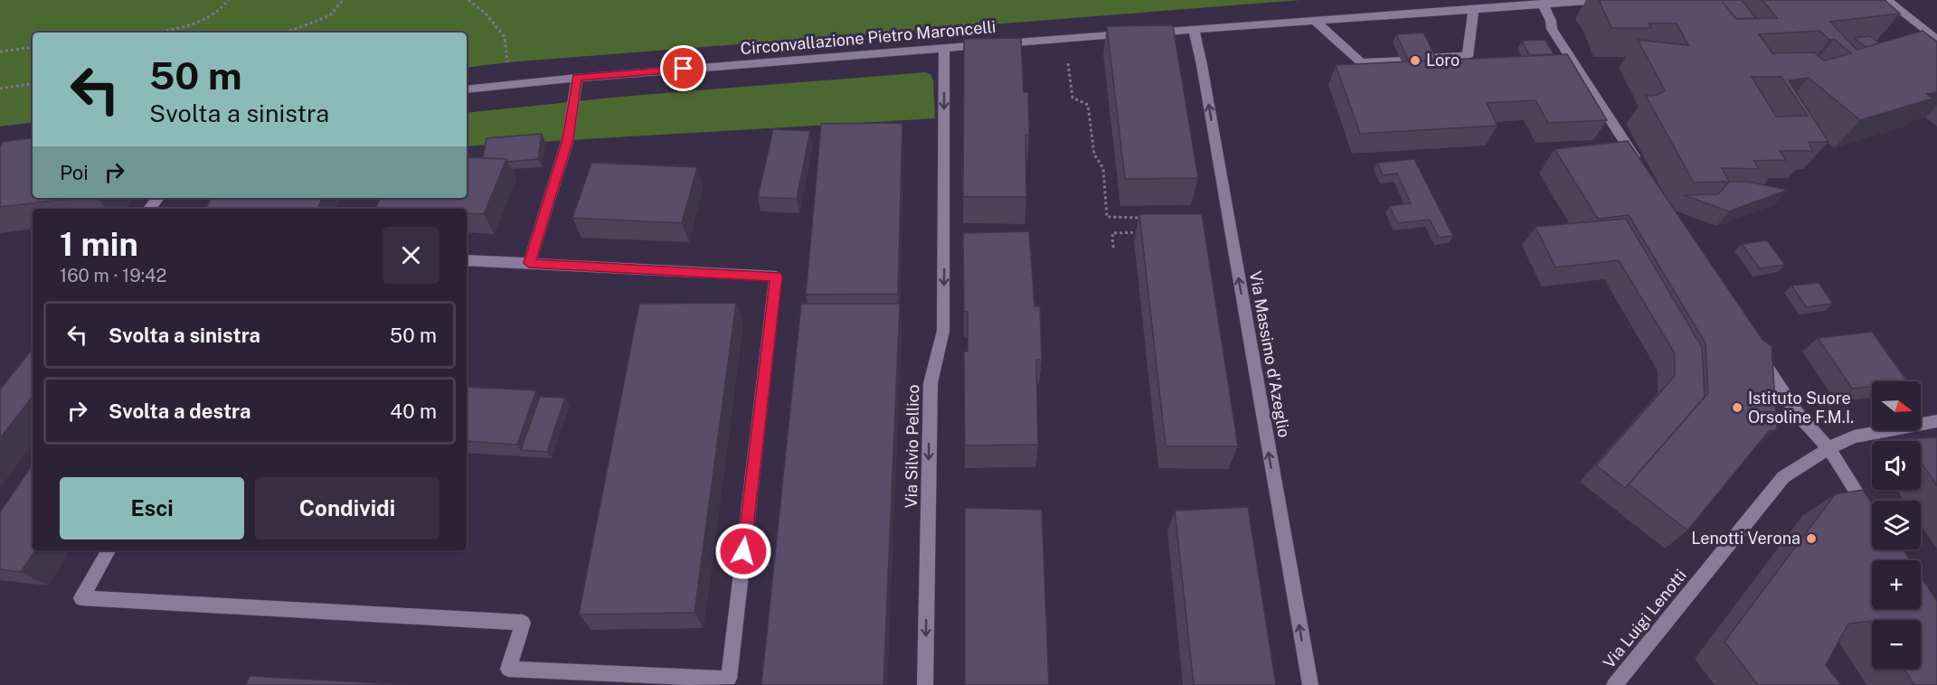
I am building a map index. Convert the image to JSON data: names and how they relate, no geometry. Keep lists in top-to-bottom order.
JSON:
{
  "streets": {
    "street": [
      "Circonvallazione Pietro Maroncelli",
      "Via Massimo d'Azeglio",
      "Via Silvio Pellico",
      "Via Luigi Lenotti"
    ]
  },
  "crossings": [
    ["Circonvallazione Pietro Maroncelli", "Via Massimo d'Azeglio"],
    ["Circonvallazione Pietro Maroncelli", "Via Silvio Pellico"]
  ],
  "one_way": ["Via Massimo d'Azeglio", "Via Silvio Pellico"],
  "places": ["Loro", "Istituto Suore Orsoline F.M.I.", "Lenotti Verona"],
  "north": "right",
  "page": {
    "turn": ["50 m", "Svolta a sinistra"],
    "then": "Poi",
    "heading": ["1 min", "160 m · 19:42"],
    "list": [
      {
        "name": "Svolta a sinistra",
        "value": "50 m"
      },
      {
        "name": "Svolta a destra",
        "value": "40 m"
      }
    ],
    "map_buttons": ["+", "−"],
    "buttons": ["Esci", "Condividi"]
  }
}
